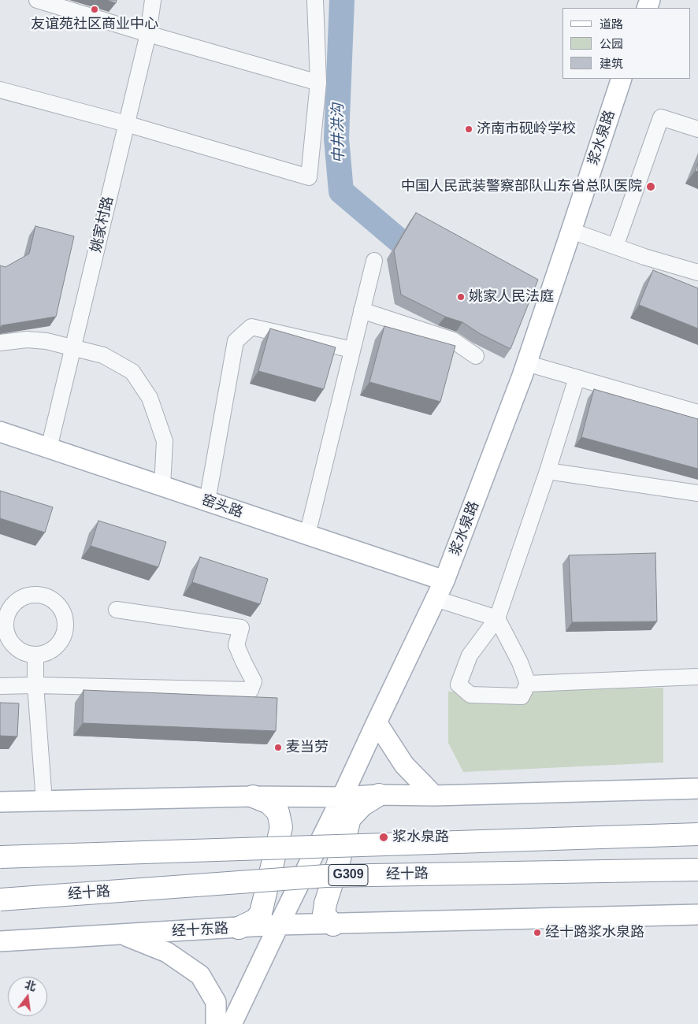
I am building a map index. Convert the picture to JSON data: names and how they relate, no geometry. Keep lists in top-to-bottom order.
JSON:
{
  "streets": {
    "highway": ["经十路", "G309"],
    "main road": ["浆水泉路", "窑头路", "经十东路"],
    "street": ["姚家村路"]
  },
  "crossings": [
    ["浆水泉路", "窑头路"],
    ["浆水泉路", "经十东路"],
    ["姚家村路", "窑头路"]
  ],
  "water": ["中井洪沟"],
  "places": [
    "友谊苑社区商业中心",
    "济南市砚岭学校",
    "中国人民武装警察部队山东省总队医院",
    "姚家人民法庭",
    "麦当劳",
    "浆水泉路",
    "经十路浆水泉路"
  ],
  "legend": ["道路", "公园", "建筑"],
  "north": "top"
}
